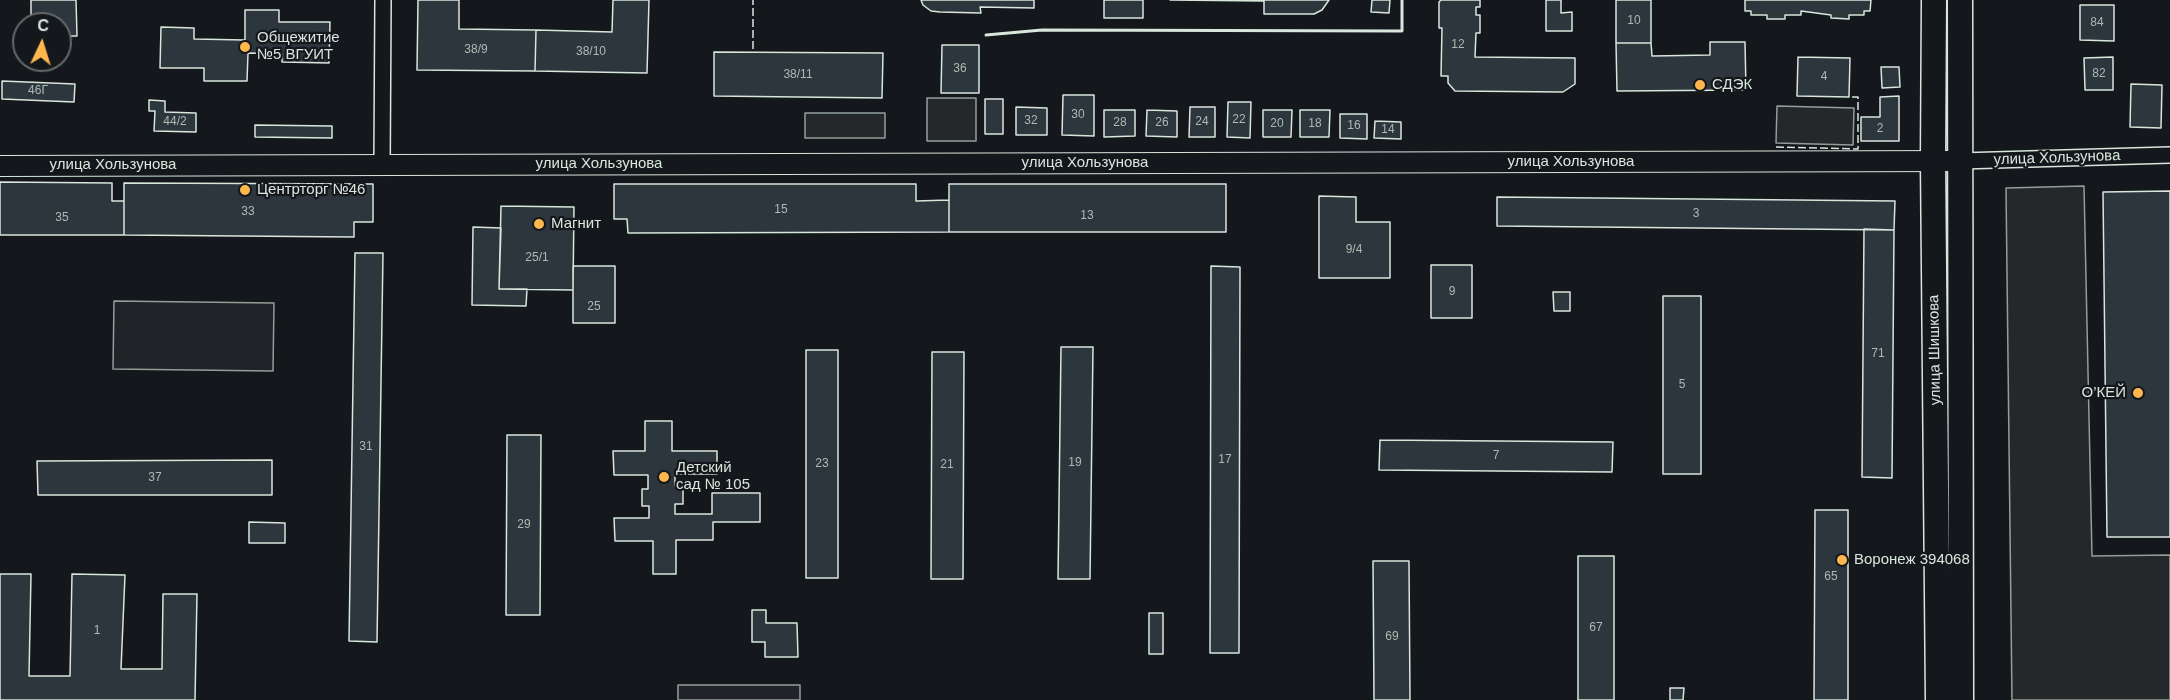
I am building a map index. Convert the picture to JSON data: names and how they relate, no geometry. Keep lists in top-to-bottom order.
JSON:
{
  "streets": {
    "main road": ["улица Шишкова"],
    "street": ["улица Хользунова"]
  },
  "crossings": [
    ["улица Хользунова", "улица Шишкова"]
  ],
  "places": [
    "Общежитие №5 ВГУИТ",
    "СДЭК",
    "Центрторг №46",
    "Магнит",
    "О’КЕЙ",
    "Детский сад № 105",
    "Воронеж 394068"
  ],
  "house_numbers": [
    "10",
    "84",
    "12",
    "38/9",
    "38/10",
    "36",
    "82",
    "38/11",
    "4",
    "46Г",
    "30",
    "22",
    "32",
    "44/2",
    "24",
    "28",
    "26",
    "20",
    "18",
    "16",
    "2",
    "14",
    "15",
    "33",
    "3",
    "13",
    "35",
    "9/4",
    "25/1",
    "9",
    "25",
    "71",
    "5",
    "31",
    "7",
    "17",
    "19",
    "23",
    "21",
    "37",
    "29",
    "65",
    "67",
    "1",
    "69"
  ],
  "north": "top"
}
